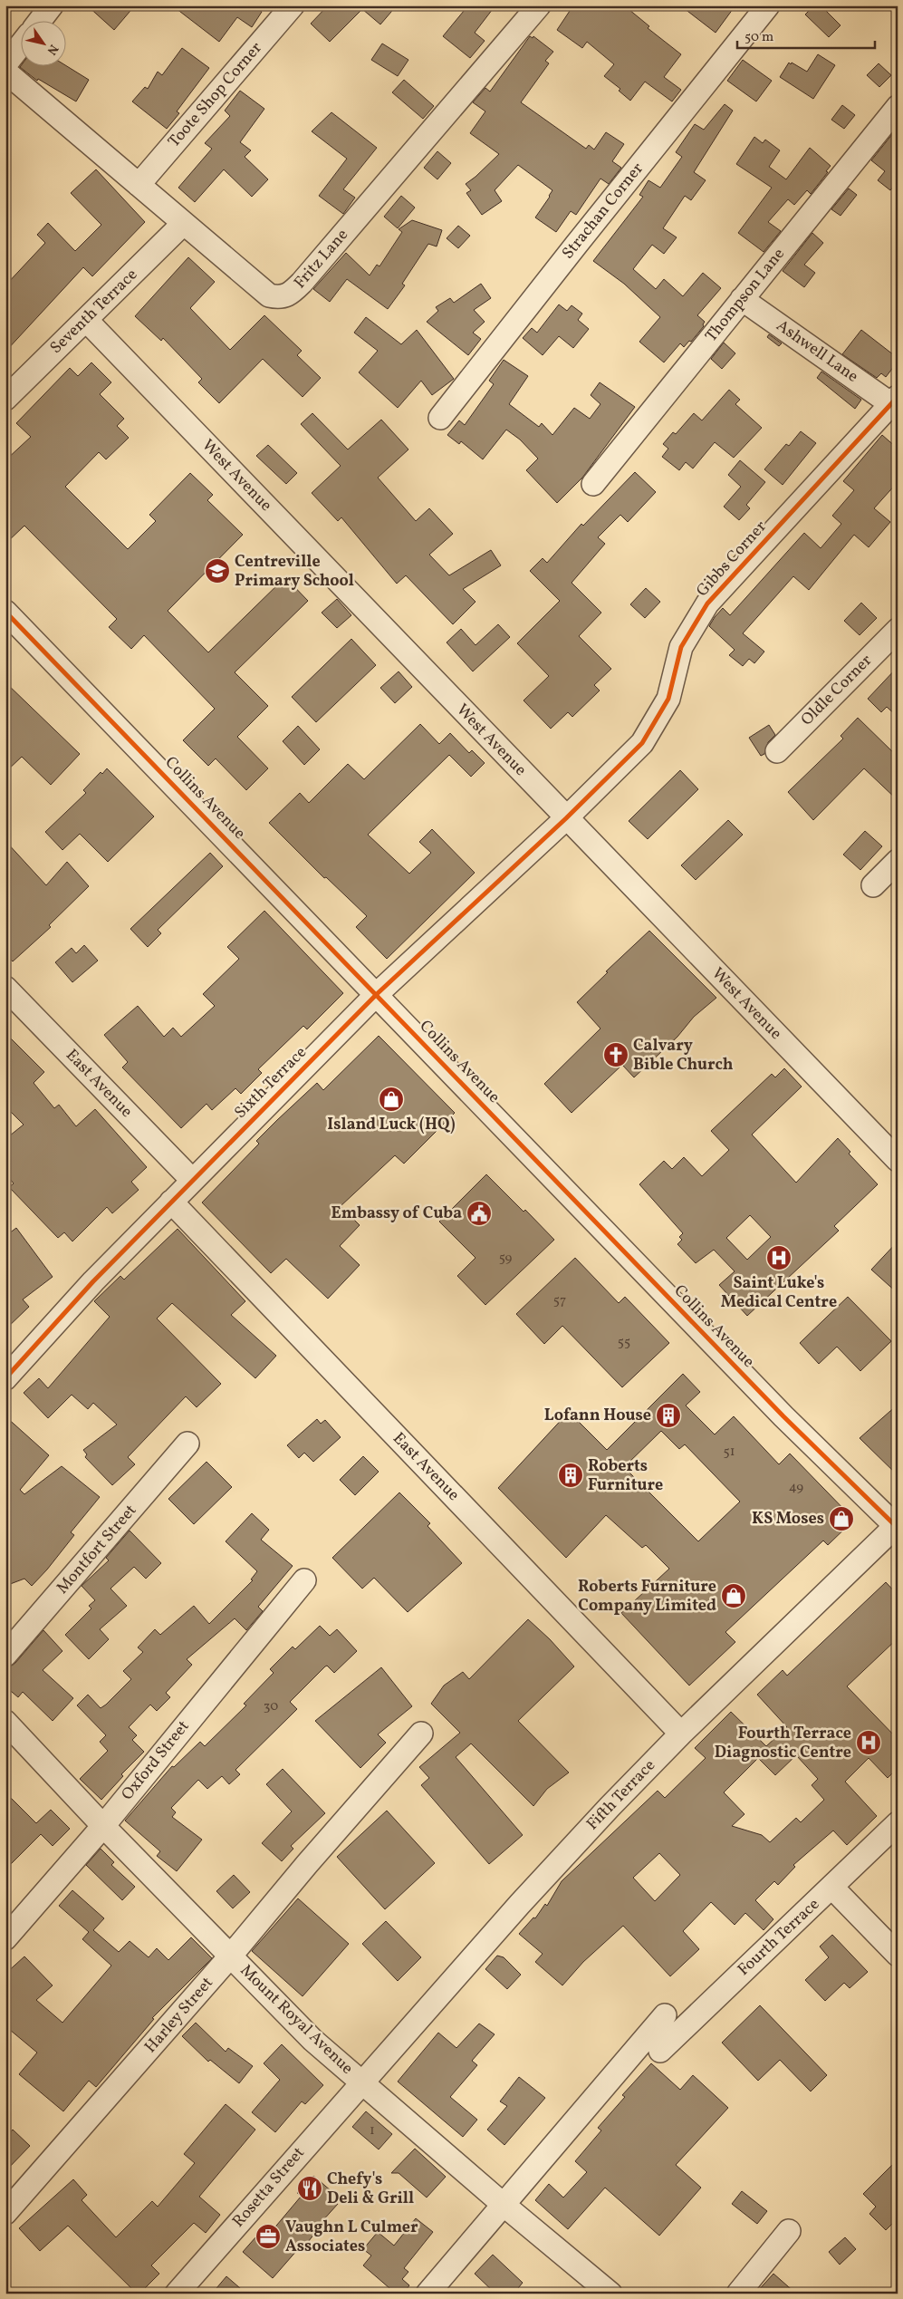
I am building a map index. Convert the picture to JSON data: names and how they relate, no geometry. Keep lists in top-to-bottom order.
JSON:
{
  "streets": {
    "street": [
      "Toote Shop Corner",
      "Strachan Corner",
      "Fritz Lane",
      "Thompson Lane",
      "Seventh Terrace",
      "Ashwell Lane",
      "West Avenue",
      "Gibbs Corner",
      "Oldle Corner",
      "Collins Avenue",
      "Sixth Terrace",
      "East Avenue",
      "Montfort Street",
      "Oxford Street",
      "Fifth Terrace",
      "Fourth Terrace",
      "Harley Street",
      "Mount Royal Avenue",
      "Rosetta Street"
    ]
  },
  "crossings": [
    ["Toote Shop Corner", "Fritz Lane"],
    ["Fritz Lane", "Seventh Terrace"],
    ["Thompson Lane", "Ashwell Lane"],
    ["Seventh Terrace", "West Avenue"],
    ["Ashwell Lane", "Gibbs Corner"],
    ["West Avenue", "Gibbs Corner"],
    ["West Avenue", "Sixth Terrace"],
    ["Gibbs Corner", "Sixth Terrace"],
    ["Collins Avenue", "Sixth Terrace"],
    ["Collins Avenue", "Fifth Terrace"],
    ["Sixth Terrace", "East Avenue"],
    ["East Avenue", "Fifth Terrace"],
    ["Oxford Street", "Mount Royal Avenue"],
    ["Fifth Terrace", "Mount Royal Avenue"],
    ["Fifth Terrace", "Rosetta Street"],
    ["Harley Street", "Mount Royal Avenue"],
    ["Mount Royal Avenue", "Rosetta Street"]
  ],
  "places": {
    "school or university": ["Centreville Primary School"],
    "church": ["Calvary Bible Church"],
    "shop": ["Island Luck (HQ)", "KS Moses", "Roberts Furniture Company Limited"],
    "public building": ["Embassy of Cuba"],
    "hospital": ["Saint Luke's Medical Centre", "Fourth Terrace Diagnostic Centre"],
    "building": ["Lofann House", "Roberts Furniture"],
    "restaurant": ["Chefy's Deli & Grill"],
    "office": ["Vaughn L Culmer Associates"]
  },
  "house_numbers": [
    "59",
    "57",
    "55",
    "51",
    "49",
    "30",
    "1"
  ],
  "scale_bar": "50 m",
  "north": "bottom right"
}
